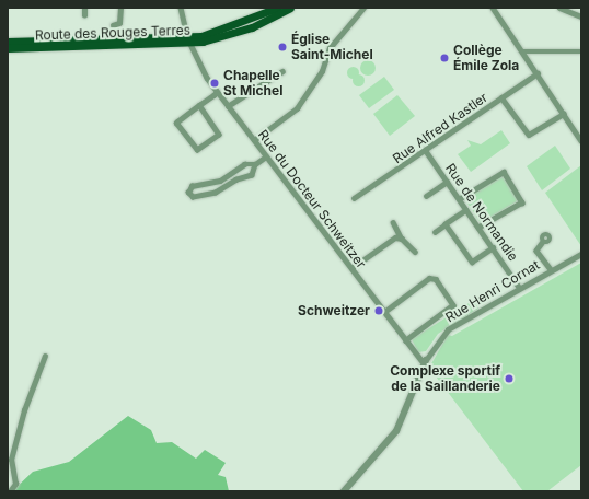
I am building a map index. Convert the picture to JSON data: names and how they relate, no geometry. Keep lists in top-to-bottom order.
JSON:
{
  "streets": {
    "main road": ["Route des Rouges Terres"],
    "street": [
      "Rue Alfred Kastler",
      "Rue du Docteur Schweitzer",
      "Rue de Normandie",
      "Rue Henri Cornat"
    ]
  },
  "crossings": [
    ["Route des Rouges Terres", "Rue du Docteur Schweitzer"],
    ["Rue Alfred Kastler", "Rue de Normandie"],
    ["Rue du Docteur Schweitzer", "Rue Henri Cornat"],
    ["Rue de Normandie", "Rue Henri Cornat"]
  ],
  "places": [
    "Église Saint-Michel",
    "Collège Émile Zola",
    "Chapelle St Michel",
    "Schweitzer",
    "Complexe sportif de la Saillanderie"
  ]
}
